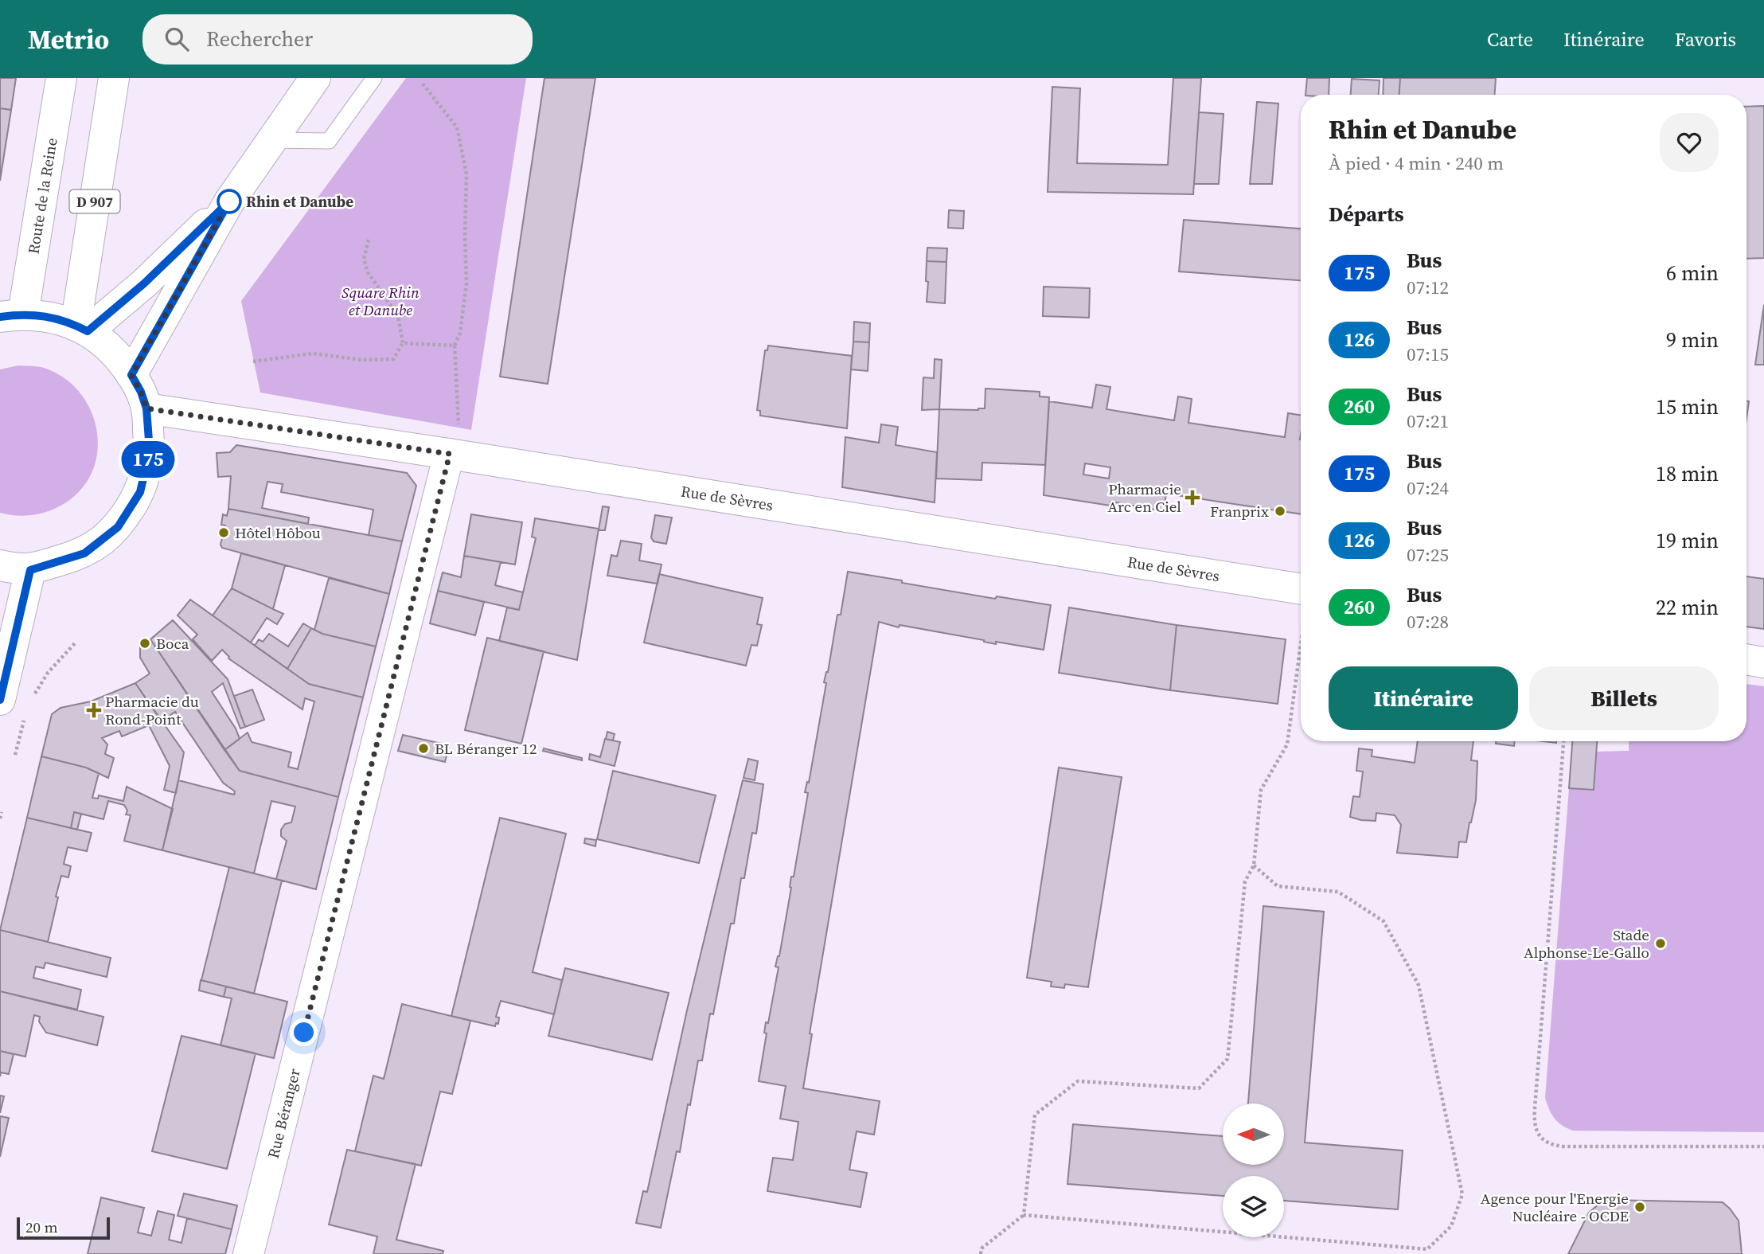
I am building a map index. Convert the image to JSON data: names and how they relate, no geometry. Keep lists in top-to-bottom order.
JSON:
{
  "streets": {
    "street": [
      "Route de la Reine",
      "D 907",
      "Rue de Sèvres",
      "Rue Béranger"
    ]
  },
  "crossings": [
    ["Rue de Sèvres", "Rue Béranger"]
  ],
  "parks": ["Square Rhin et Danube"],
  "places": {
    "other": [
      "Rhin et Danube",
      "Franprix",
      "Hôtel Hôbou",
      "Boca",
      "BL Béranger 12",
      "Stade Alphonse-Le-Gallo",
      "Agence pour l'Energie Nucléaire - OCDE"
    ],
    "health": ["Pharmacie Arc en Ciel", "Pharmacie du Rond-Point"]
  },
  "lines": ["bus line 175"],
  "scale_bar": "20 m",
  "north": "left",
  "page": {
    "header": "Metrio",
    "search": "Rechercher",
    "nav": ["Carte", "Itinéraire", "Favoris"],
    "on_map": "175",
    "heading": [
      ["Rhin et Danube", "À pied · 4 min · 240 m"],
      "Départs"
    ],
    "list": [
      {
        "mark": "175",
        "name": "Bus",
        "note": "07:12",
        "value": "6 min"
      },
      {
        "mark": "126",
        "name": "Bus",
        "note": "07:15",
        "value": "9 min"
      },
      {
        "mark": "260",
        "name": "Bus",
        "note": "07:21",
        "value": "15 min"
      },
      {
        "mark": "175",
        "name": "Bus",
        "note": "07:24",
        "value": "18 min"
      },
      {
        "mark": "126",
        "name": "Bus",
        "note": "07:25",
        "value": "19 min"
      },
      {
        "mark": "260",
        "name": "Bus",
        "note": "07:28",
        "value": "22 min"
      }
    ],
    "buttons": ["Itinéraire", "Billets"],
    "scale": "20 m"
  }
}
